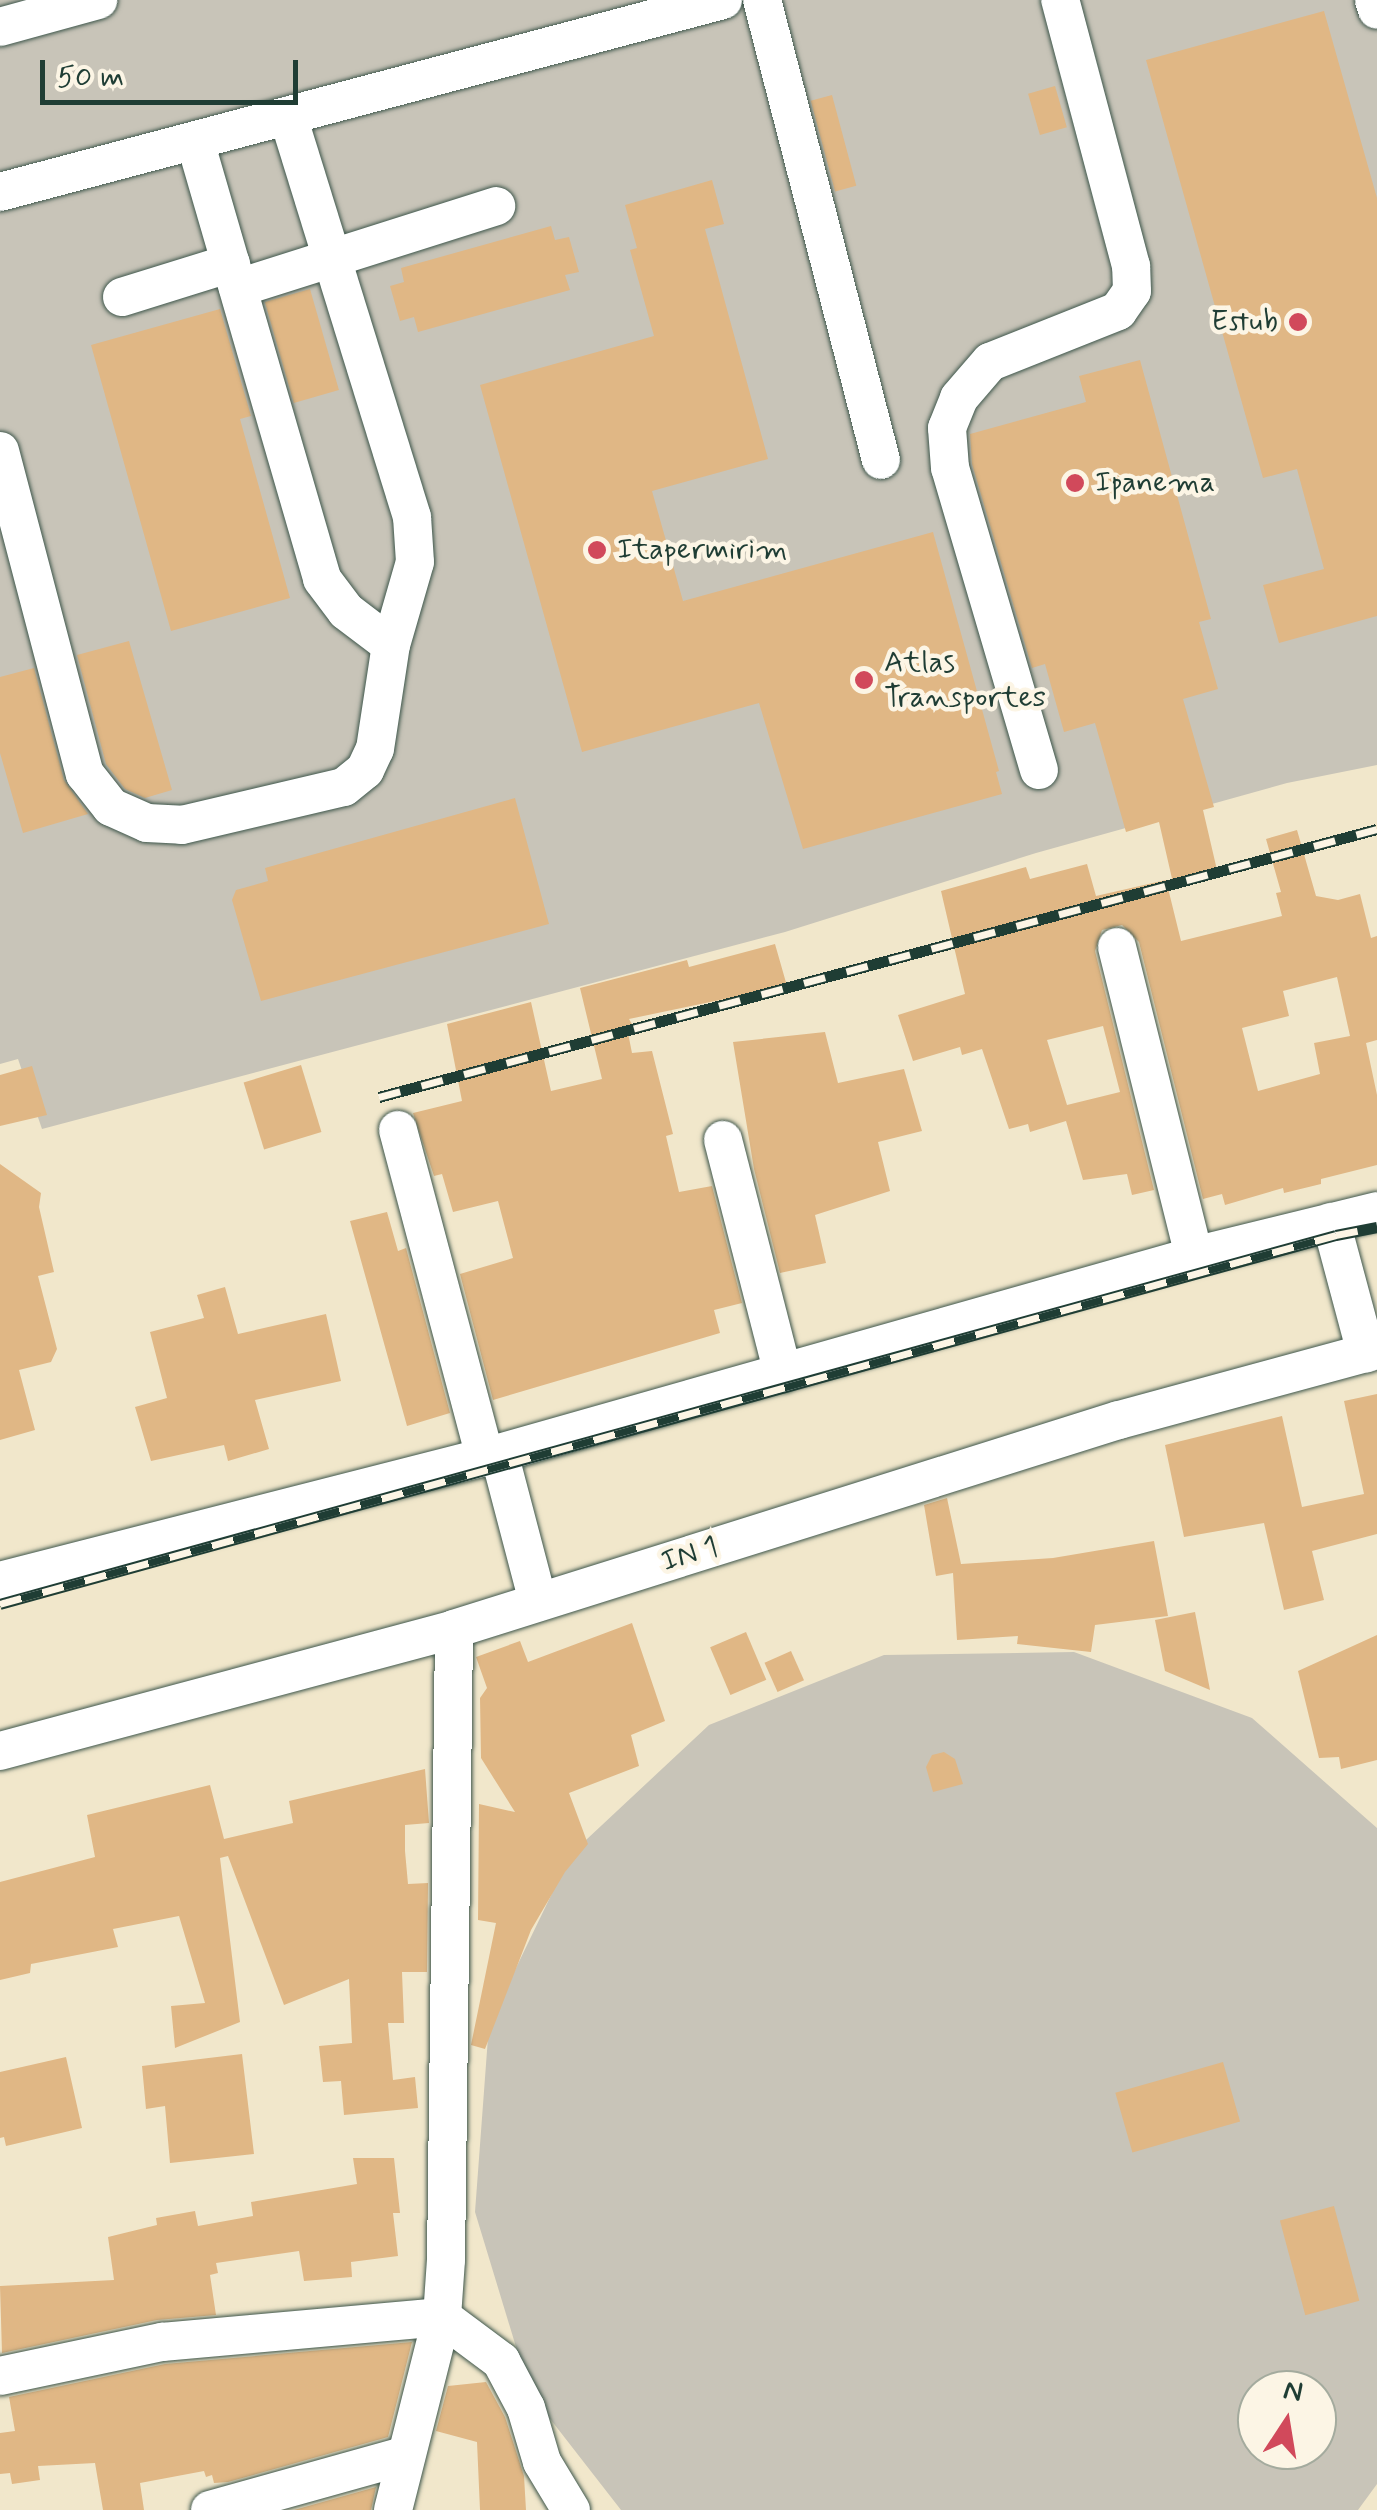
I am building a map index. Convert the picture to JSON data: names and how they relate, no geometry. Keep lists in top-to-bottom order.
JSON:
{
  "streets": {
    "street": ["IN 1"]
  },
  "places": [
    "Estub",
    "Ipanema",
    "Itapermirim",
    "Atlas Transportes"
  ],
  "scale_bar": "50 m",
  "north": "top"
}
